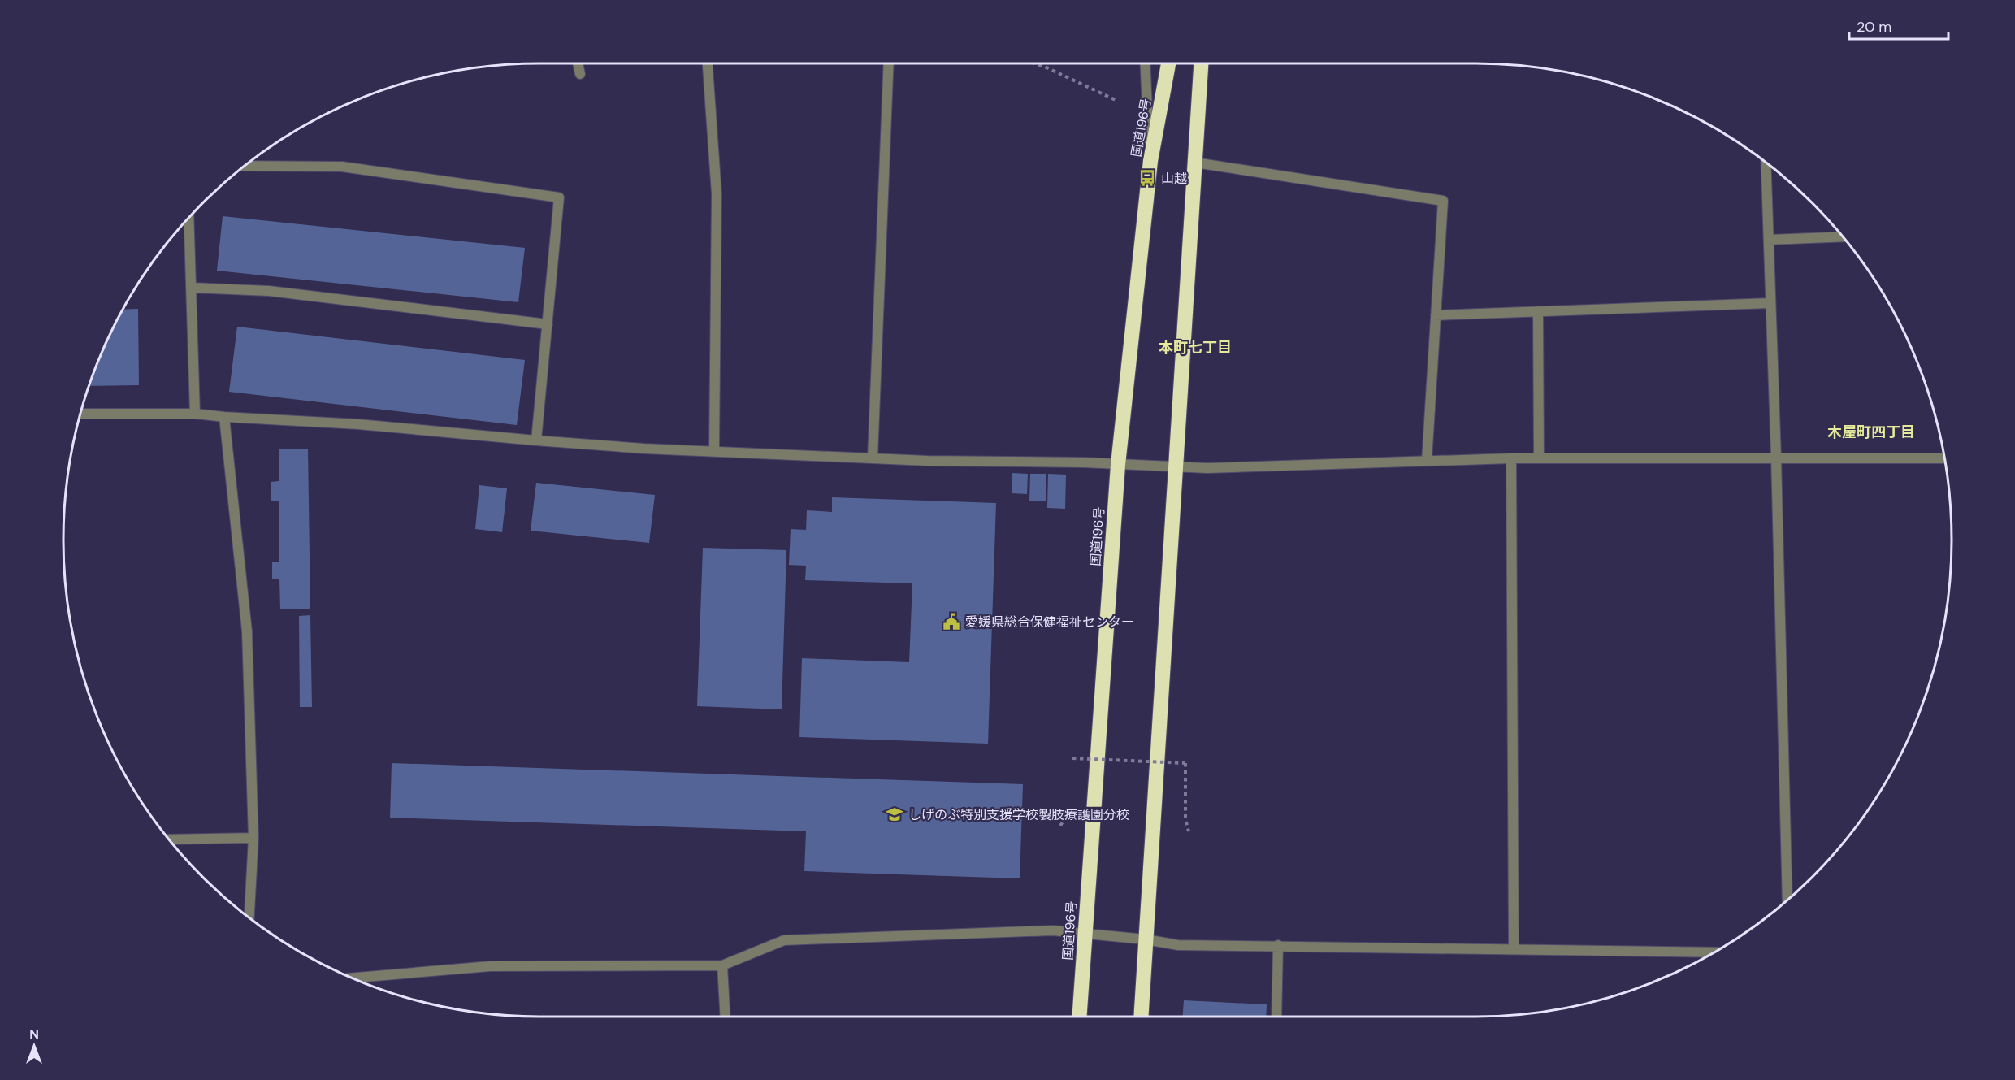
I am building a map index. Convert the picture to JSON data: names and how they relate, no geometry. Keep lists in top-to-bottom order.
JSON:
{
  "streets": {
    "highway": ["国道196号"]
  },
  "districts": ["本町七丁目", "木屋町四丁目"],
  "places": {
    "bus stop": ["山越"],
    "public building": ["愛媛県総合保健福祉センター"],
    "school or university": ["しげのぶ特別支援学校製肢療護園分校"]
  },
  "scale_bar": "20 m",
  "north": "top"
}
